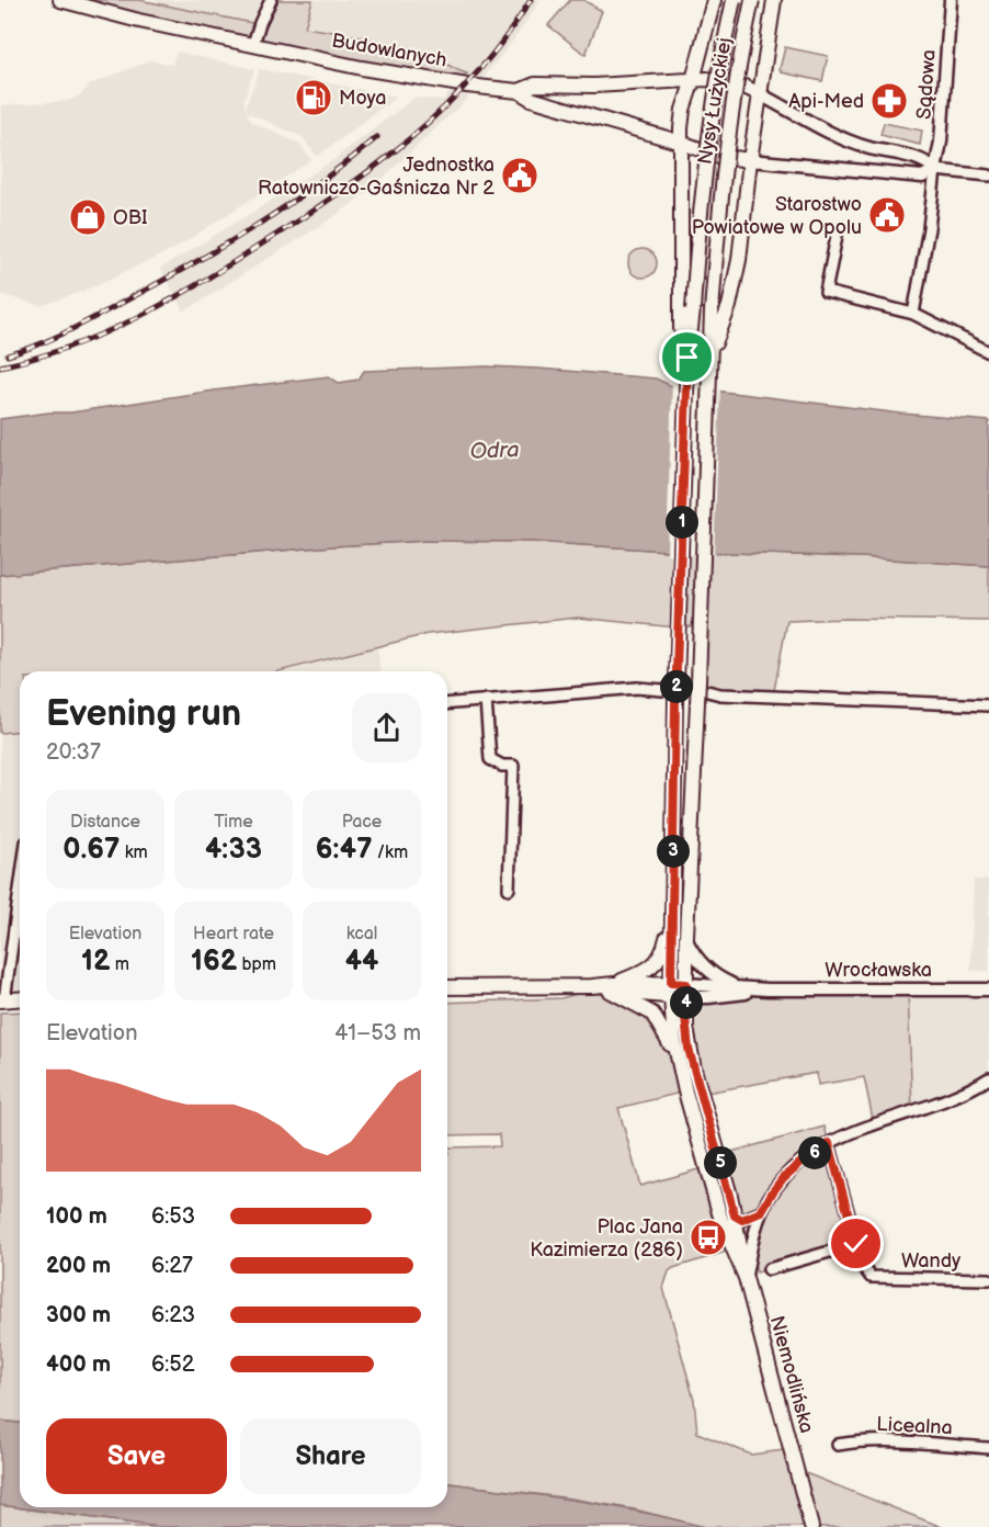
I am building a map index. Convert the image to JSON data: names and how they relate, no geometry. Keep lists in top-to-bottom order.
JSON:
{
  "streets": {
    "main road": [
      "Budowlanych",
      "Nysy Łużyckiej",
      "Wrocławska",
      "Niemodlińska"
    ],
    "street": ["Sądowa", "Wandy", "Licealna"]
  },
  "crossings": [
    ["Nysy Łużyckiej", "Wrocławska"],
    ["Nysy Łużyckiej", "Niemodlińska"],
    ["Wrocławska", "Niemodlińska"]
  ],
  "water": ["Odra"],
  "places": {
    "fuel station": ["Moya"],
    "pharmacy": ["Api-Med"],
    "public building": ["Jednostka Ratowniczo-Gaśnicza Nr 2", "Starostwo Powiatowe w Opolu"],
    "shop": ["OBI"],
    "bus stop": ["Plac Jana Kazimierza (286)"]
  },
  "page": {
    "pins": [
      "1",
      "2",
      "3",
      "4",
      "6",
      "5"
    ],
    "heading": ["Evening run", "20:37"],
    "stats": [
      ["Distance", "0.67 km"],
      ["Time", "4:33"],
      ["Pace", "6:47 /km"],
      ["Elevation", "12 m"],
      ["Heart rate", "162 bpm"],
      ["kcal", "44"]
    ],
    "chart": ["Elevation", "41–53 m"],
    "list": [
      {
        "name": "100 m",
        "note": "6:53"
      },
      {
        "name": "200 m",
        "note": "6:27"
      },
      {
        "name": "300 m",
        "note": "6:23"
      },
      {
        "name": "400 m",
        "note": "6:52"
      }
    ],
    "buttons": ["Save", "Share"]
  }
}
